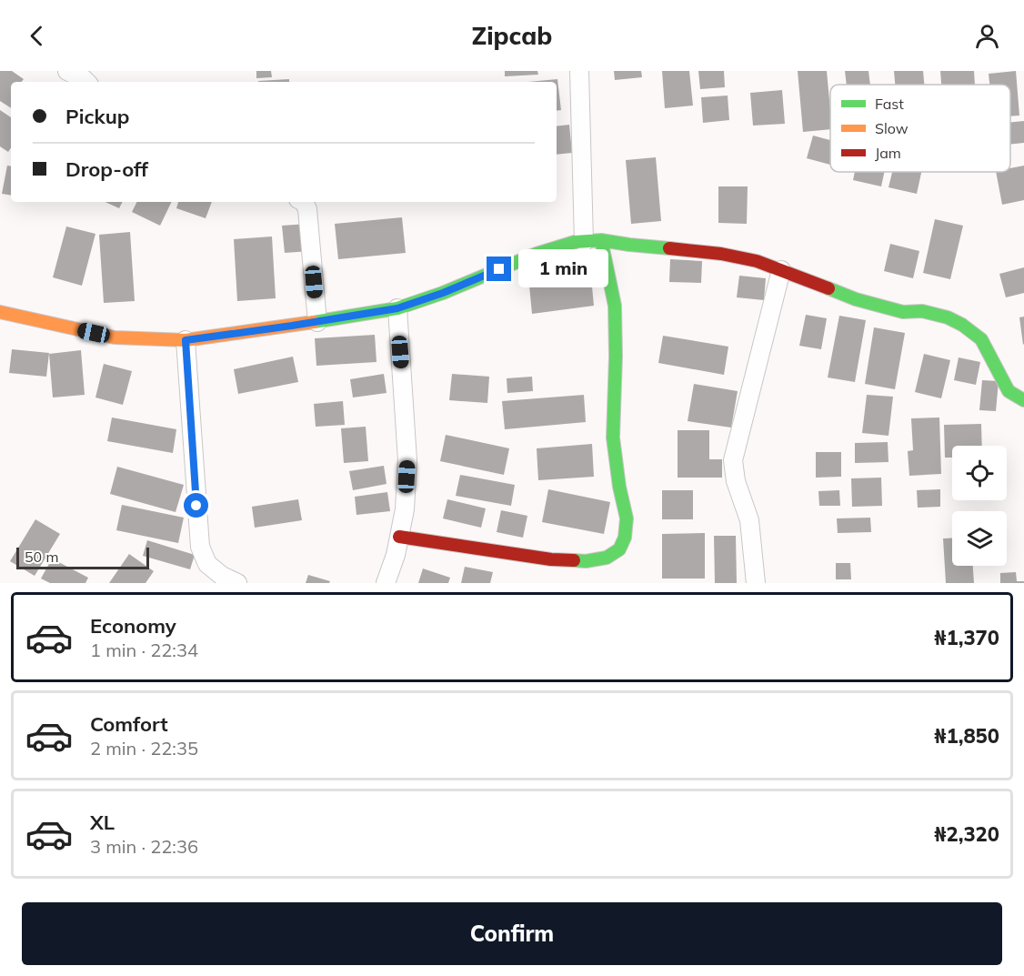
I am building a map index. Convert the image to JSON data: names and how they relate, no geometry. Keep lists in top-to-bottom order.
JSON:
{
  "legend": ["Fast", "Slow", "Jam"],
  "scale_bar": "50 m",
  "page": {
    "header": "Zipcab",
    "banner": ["Pickup", "Drop-off"],
    "bubble": "1 min",
    "scale": "50 m",
    "list": [
      {
        "name": "Economy",
        "note": "1 min · 22:34",
        "value": "₦1,370"
      },
      {
        "name": "Comfort",
        "note": "2 min · 22:35",
        "value": "₦1,850"
      },
      {
        "name": "XL",
        "note": "3 min · 22:36",
        "value": "₦2,320"
      }
    ],
    "buttons": "Confirm"
  }
}
